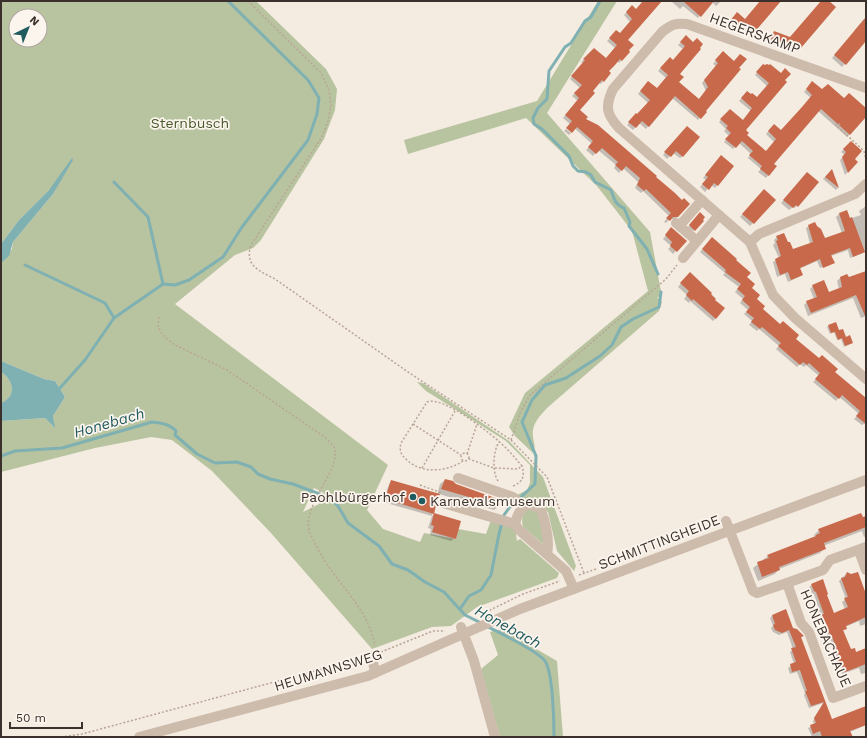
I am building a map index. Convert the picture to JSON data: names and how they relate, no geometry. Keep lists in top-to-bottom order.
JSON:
{
  "streets": {
    "street": [
      "HEGERSKAMP",
      "SCHMITTINGHEIDE",
      "HONEBACHAUE",
      "HEUMANNSWEG"
    ]
  },
  "crossings": [
    ["SCHMITTINGHEIDE", "HONEBACHAUE"],
    ["SCHMITTINGHEIDE", "HEUMANNSWEG"]
  ],
  "water": ["Honebach"],
  "parks": ["Sternbusch"],
  "places": ["Paohlbürgerhof", "Karnevalsmuseum"],
  "scale_bar": "50 m",
  "north": "top right"
}
